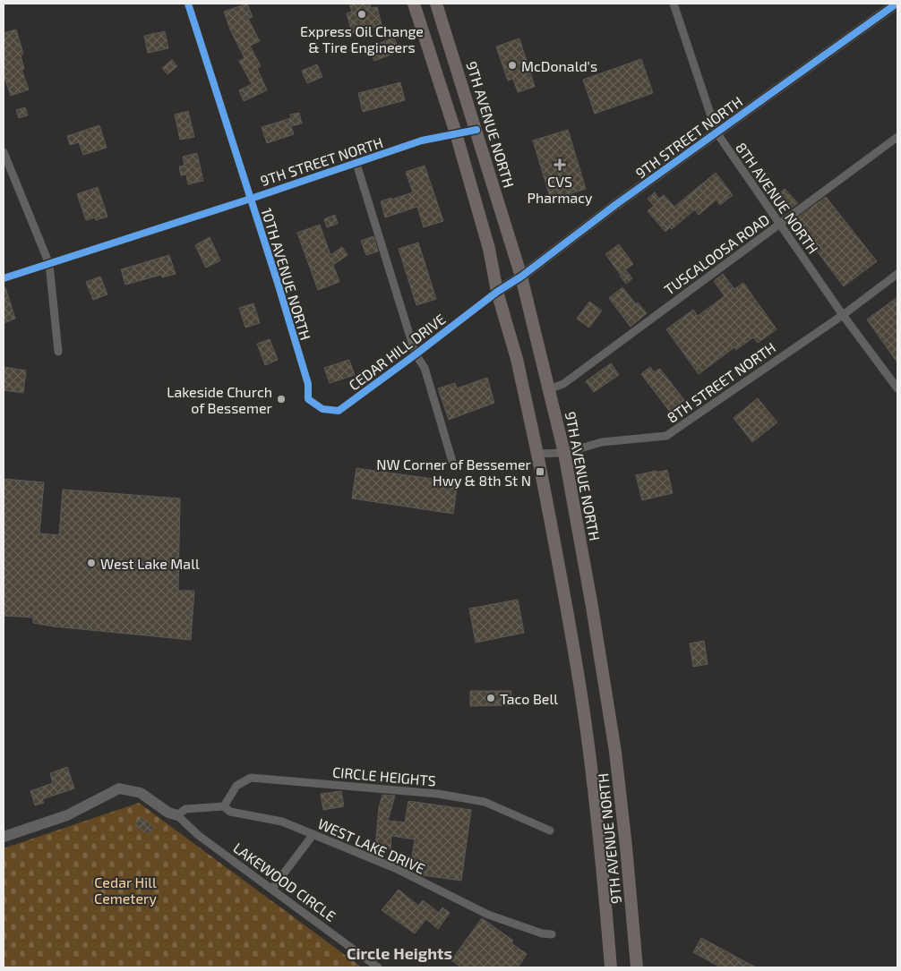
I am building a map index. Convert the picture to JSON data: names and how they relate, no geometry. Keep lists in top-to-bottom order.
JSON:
{
  "streets": {
    "main road": ["9TH AVENUE NORTH"],
    "street": [
      "9TH STREET NORTH",
      "8TH AVENUE NORTH",
      "TUSCALOOSA ROAD",
      "10TH AVENUE NORTH",
      "CEDAR HILL DRIVE",
      "8TH STREET NORTH",
      "CIRCLE HEIGHTS",
      "WEST LAKE DRIVE",
      "LAKEWOOD CIRCLE"
    ]
  },
  "crossings": [
    ["9TH AVENUE NORTH", "9TH STREET NORTH"],
    ["9TH AVENUE NORTH", "TUSCALOOSA ROAD"],
    ["9TH AVENUE NORTH", "CEDAR HILL DRIVE"],
    ["9TH AVENUE NORTH", "8TH STREET NORTH"],
    ["9TH STREET NORTH", "8TH AVENUE NORTH"],
    ["9TH STREET NORTH", "10TH AVENUE NORTH"],
    ["9TH STREET NORTH", "CEDAR HILL DRIVE"],
    ["8TH AVENUE NORTH", "TUSCALOOSA ROAD"],
    ["8TH AVENUE NORTH", "8TH STREET NORTH"],
    ["10TH AVENUE NORTH", "CEDAR HILL DRIVE"],
    ["CIRCLE HEIGHTS", "WEST LAKE DRIVE"],
    ["WEST LAKE DRIVE", "LAKEWOOD CIRCLE"]
  ],
  "districts": ["Circle Heights"],
  "parks": ["Cedar Hill Cemetery"],
  "places": {
    "other": [
      "Express Oil Change & Tire Engineers",
      "McDonald's",
      "Lakeside Church of Bessemer",
      "West Lake Mall",
      "Taco Bell"
    ],
    "health": ["CVS Pharmacy"],
    "transit": ["NW Corner of Bessemer Hwy & 8th St N"]
  }
}
